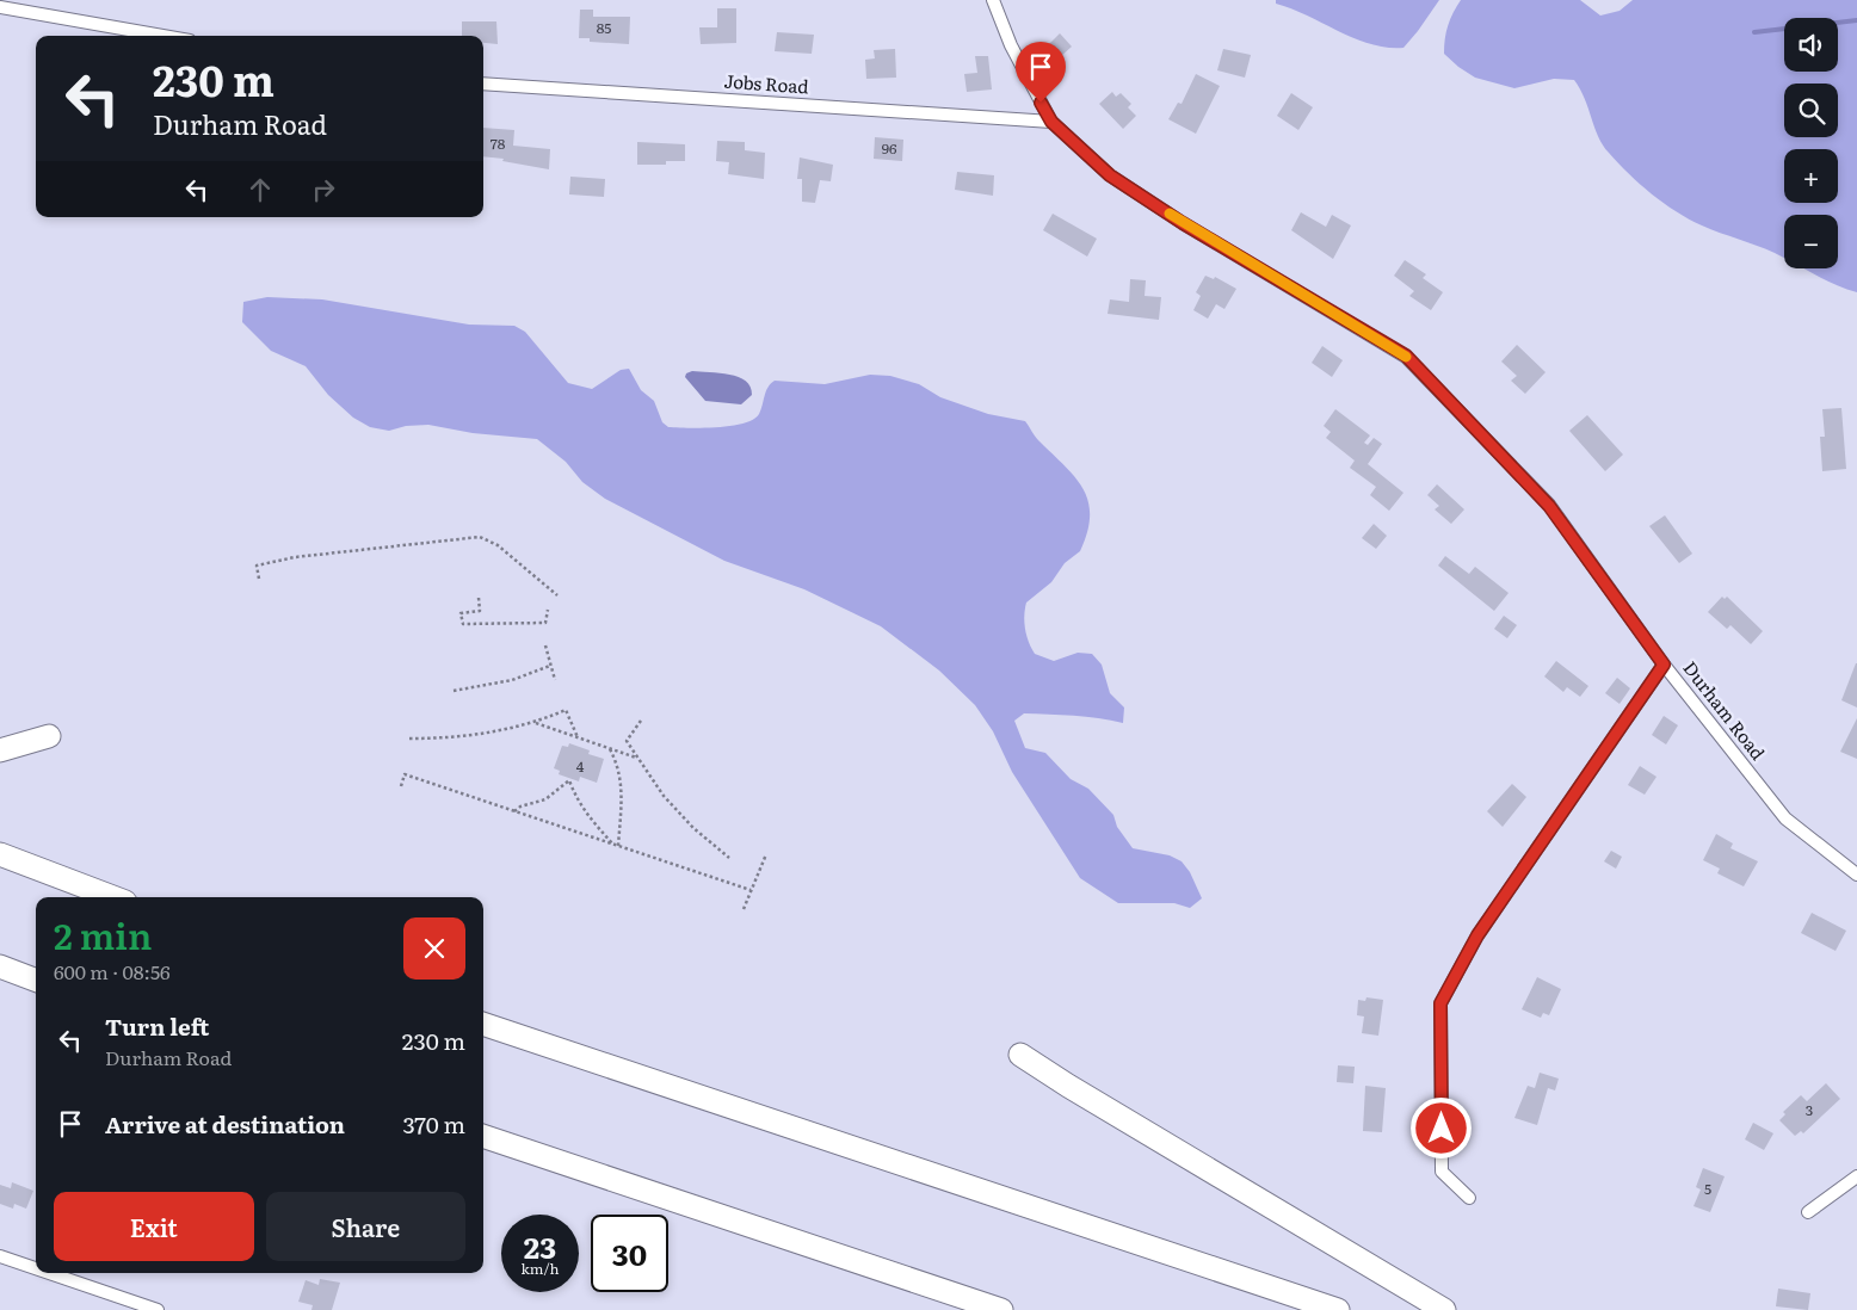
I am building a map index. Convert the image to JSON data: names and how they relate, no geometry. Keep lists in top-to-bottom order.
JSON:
{
  "streets": {
    "street": ["Jobs Road", "Durham Road"]
  },
  "crossings": [
    ["Jobs Road", "Durham Road"]
  ],
  "house_numbers": [
    "85",
    "78",
    "96",
    "4",
    "3",
    "5"
  ],
  "page": {
    "map_buttons": ["+", "−"],
    "turn": ["230 m", "Durham Road"],
    "heading": ["2 min", "600 m · 08:56"],
    "list": [
      {
        "name": "Turn left",
        "note": "Durham Road",
        "value": "230 m"
      },
      {
        "name": "Arrive at destination",
        "value": "370 m"
      }
    ],
    "buttons": ["Exit", "Share"],
    "speed": "23 km/h",
    "limit": "30"
  }
}
